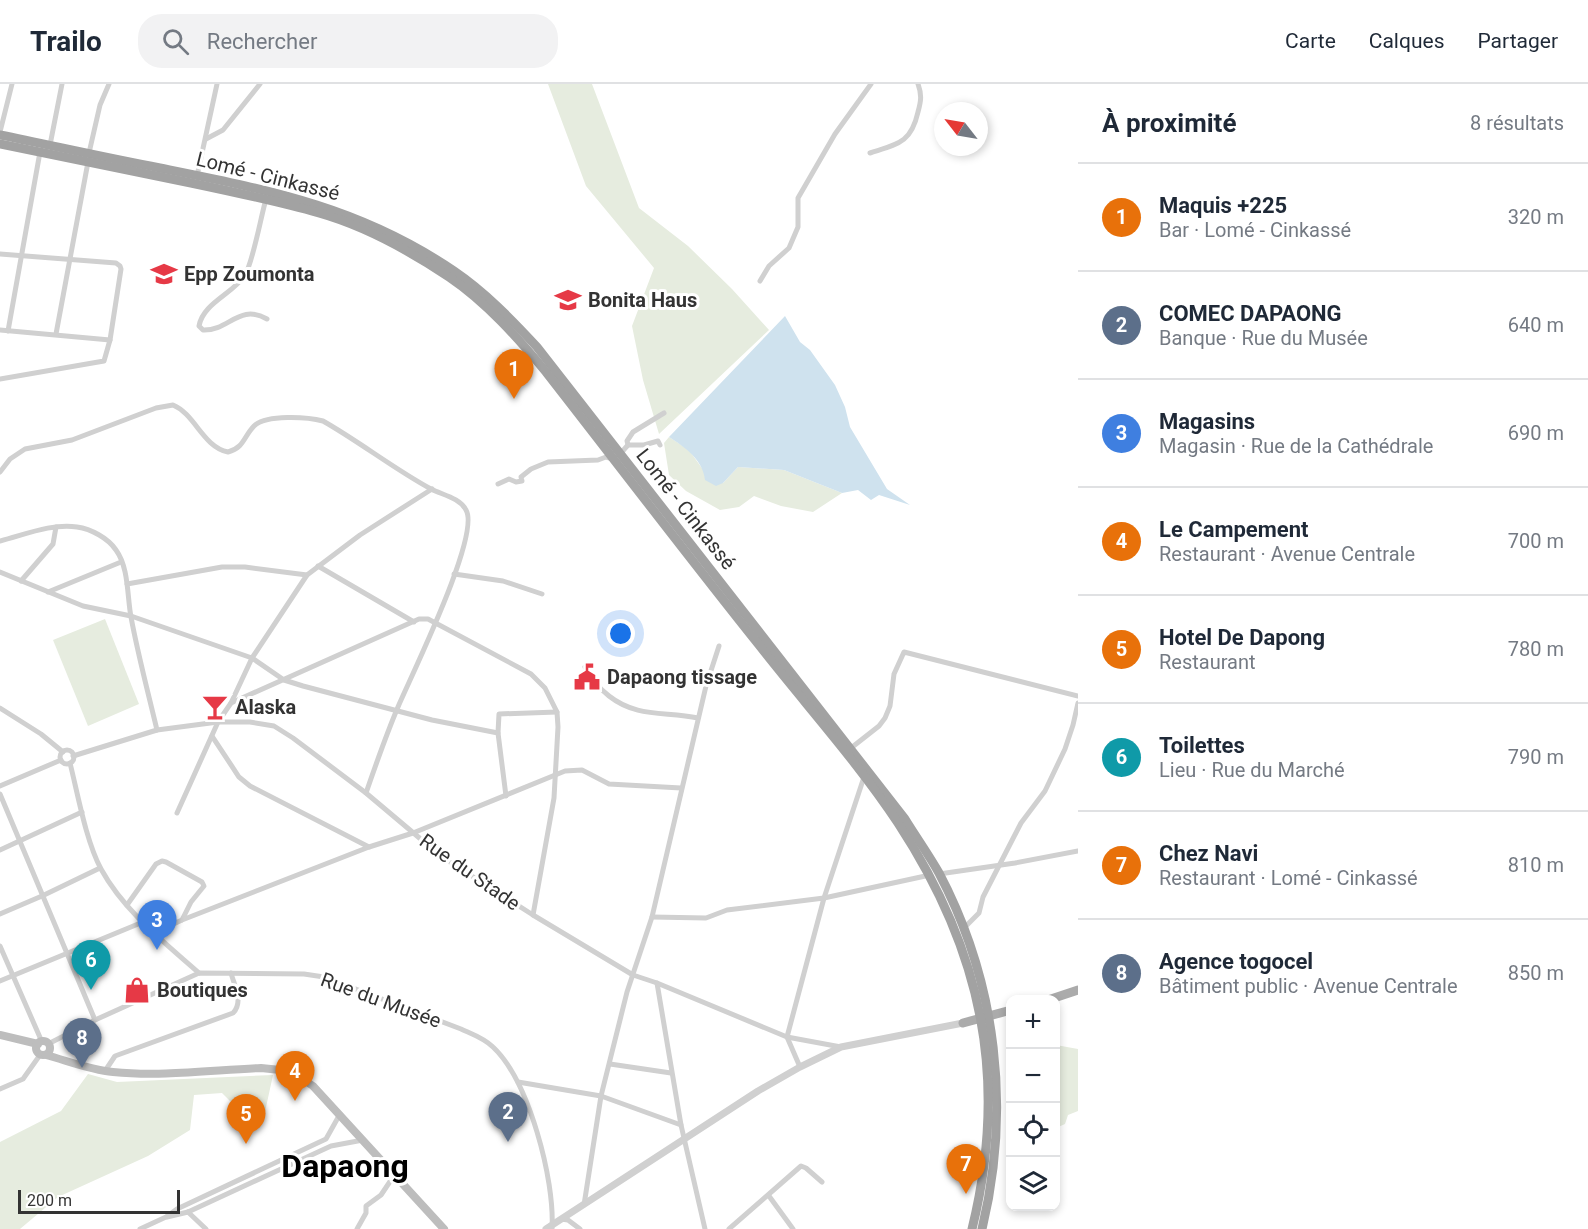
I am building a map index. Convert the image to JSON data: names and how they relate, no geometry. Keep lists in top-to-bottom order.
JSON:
{
  "streets": {
    "highway": ["Lomé - Cinkassé"],
    "street": ["Rue du Stade", "Rue du Musée"]
  },
  "districts": ["Dapaong"],
  "places": {
    "school or university": ["Epp Zoumonta", "Bonita Haus"],
    "public building": ["Dapaong tissage"],
    "bar": ["Alaska"],
    "shop": ["Boutiques"]
  },
  "scale_bar": "200 m",
  "north": "top left",
  "page": {
    "header": "Trailo",
    "search": "Rechercher",
    "nav": ["Carte", "Calques", "Partager"],
    "heading": ["À proximité", "8 résultats"],
    "list": [
      {
        "mark": "1",
        "name": "Maquis +225",
        "note": "Bar · Lomé - Cinkassé",
        "value": "320 m"
      },
      {
        "mark": "2",
        "name": "COMEC DAPAONG",
        "note": "Banque · Rue du Musée",
        "value": "640 m"
      },
      {
        "mark": "3",
        "name": "Magasins",
        "note": "Magasin · Rue de la Cathédrale",
        "value": "690 m"
      },
      {
        "mark": "4",
        "name": "Le Campement",
        "note": "Restaurant · Avenue Centrale",
        "value": "700 m"
      },
      {
        "mark": "5",
        "name": "Hotel De Dapong",
        "note": "Restaurant",
        "value": "780 m"
      },
      {
        "mark": "6",
        "name": "Toilettes",
        "note": "Lieu · Rue du Marché",
        "value": "790 m"
      },
      {
        "mark": "7",
        "name": "Chez Navi",
        "note": "Restaurant · Lomé - Cinkassé",
        "value": "810 m"
      },
      {
        "mark": "8",
        "name": "Agence togocel",
        "note": "Bâtiment public · Avenue Centrale",
        "value": "850 m"
      }
    ],
    "pins": [
      "1",
      "3",
      "6",
      "8",
      "4",
      "2",
      "5",
      "7"
    ],
    "map_buttons": ["+", "−"],
    "scale": "200 m"
  }
}
